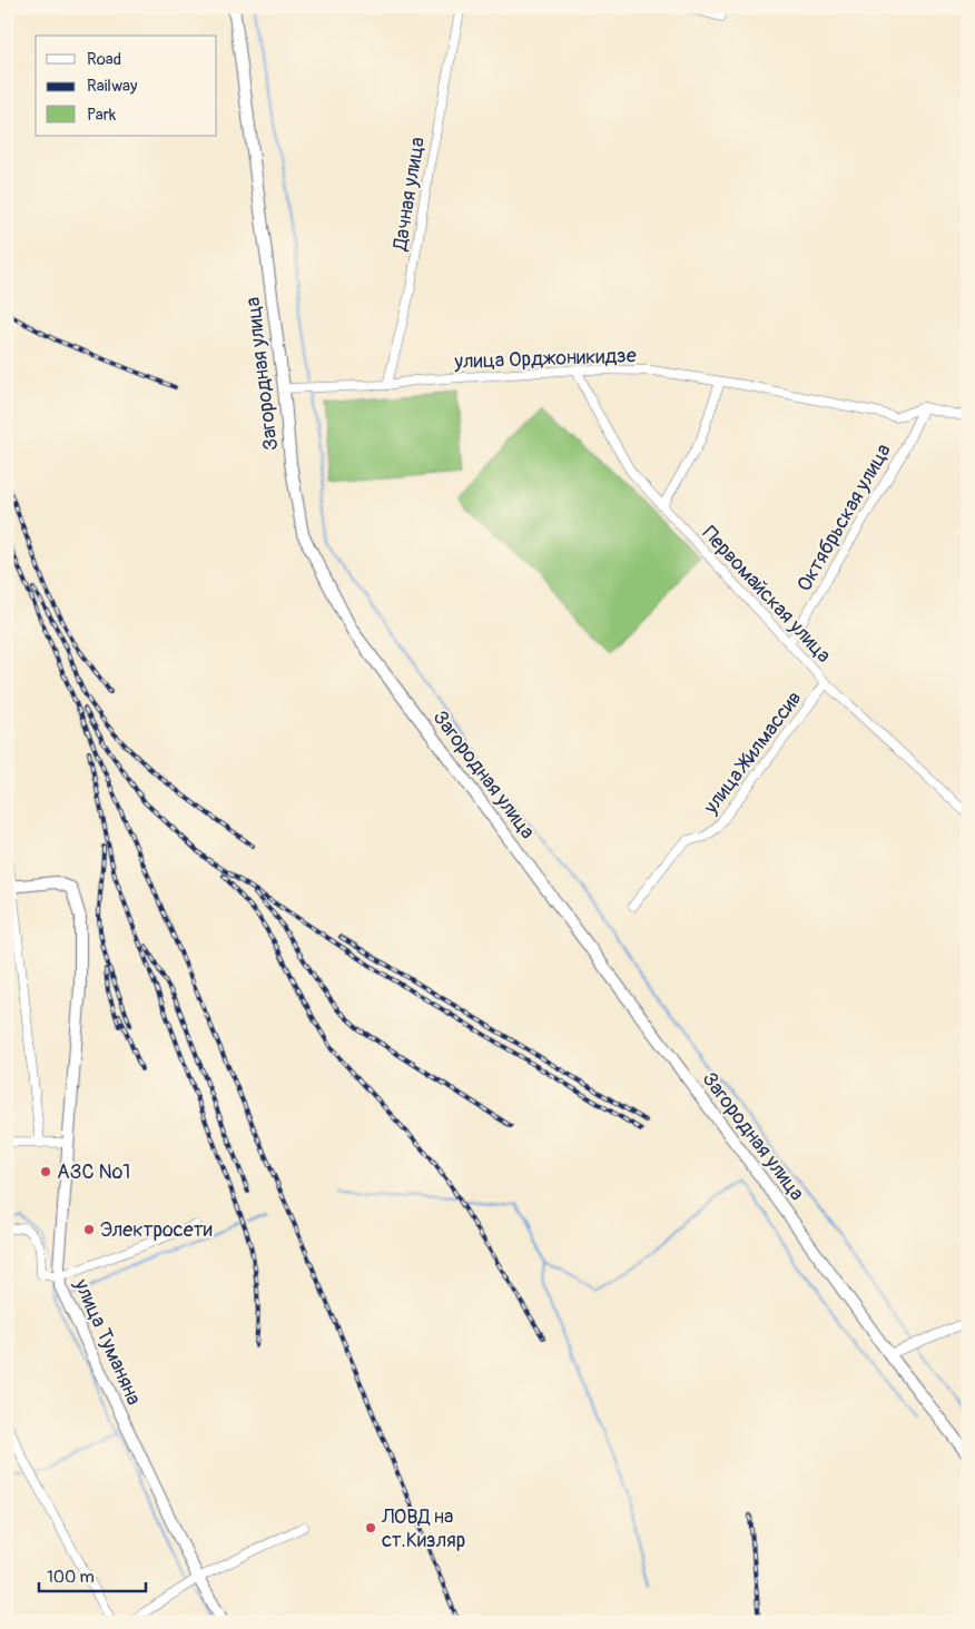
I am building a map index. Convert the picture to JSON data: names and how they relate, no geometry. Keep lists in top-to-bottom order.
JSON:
{
  "streets": {
    "main road": ["Загородная улица", "улица Туманяна"],
    "street": [
      "Дачная улица",
      "улица Орджоникидзе",
      "Октябрьская улица",
      "Первомайская улица",
      "улица Жилмассив"
    ]
  },
  "crossings": [
    ["Дачная улица", "улица Орджоникидзе"],
    ["улица Орджоникидзе", "Загородная улица"],
    ["улица Орджоникидзе", "Октябрьская улица"],
    ["улица Орджоникидзе", "Первомайская улица"],
    ["Октябрьская улица", "Первомайская улица"],
    ["Первомайская улица", "улица Жилмассив"]
  ],
  "places": ["АЗС №1", "Электросети", "ЛОВД на ст.Кизляр"],
  "legend": ["Road", "Railway", "Park"],
  "scale_bar": "100 m"
}
